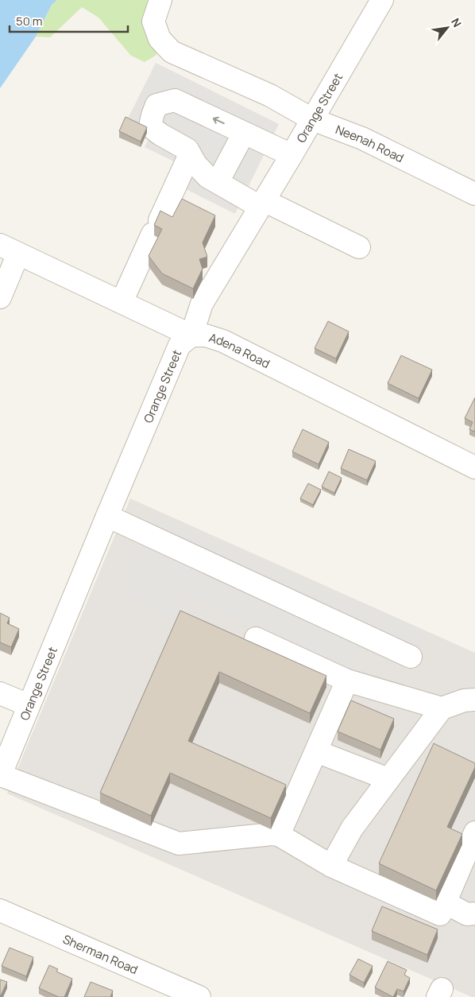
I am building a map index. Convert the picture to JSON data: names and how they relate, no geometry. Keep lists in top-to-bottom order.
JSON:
{
  "streets": {
    "street": [
      "Orange Street",
      "Neenah Road",
      "Adena Road",
      "Sherman Road"
    ]
  },
  "crossings": [
    ["Orange Street", "Neenah Road"],
    ["Orange Street", "Adena Road"]
  ],
  "scale_bar": "50 m",
  "north": "top right"
}
